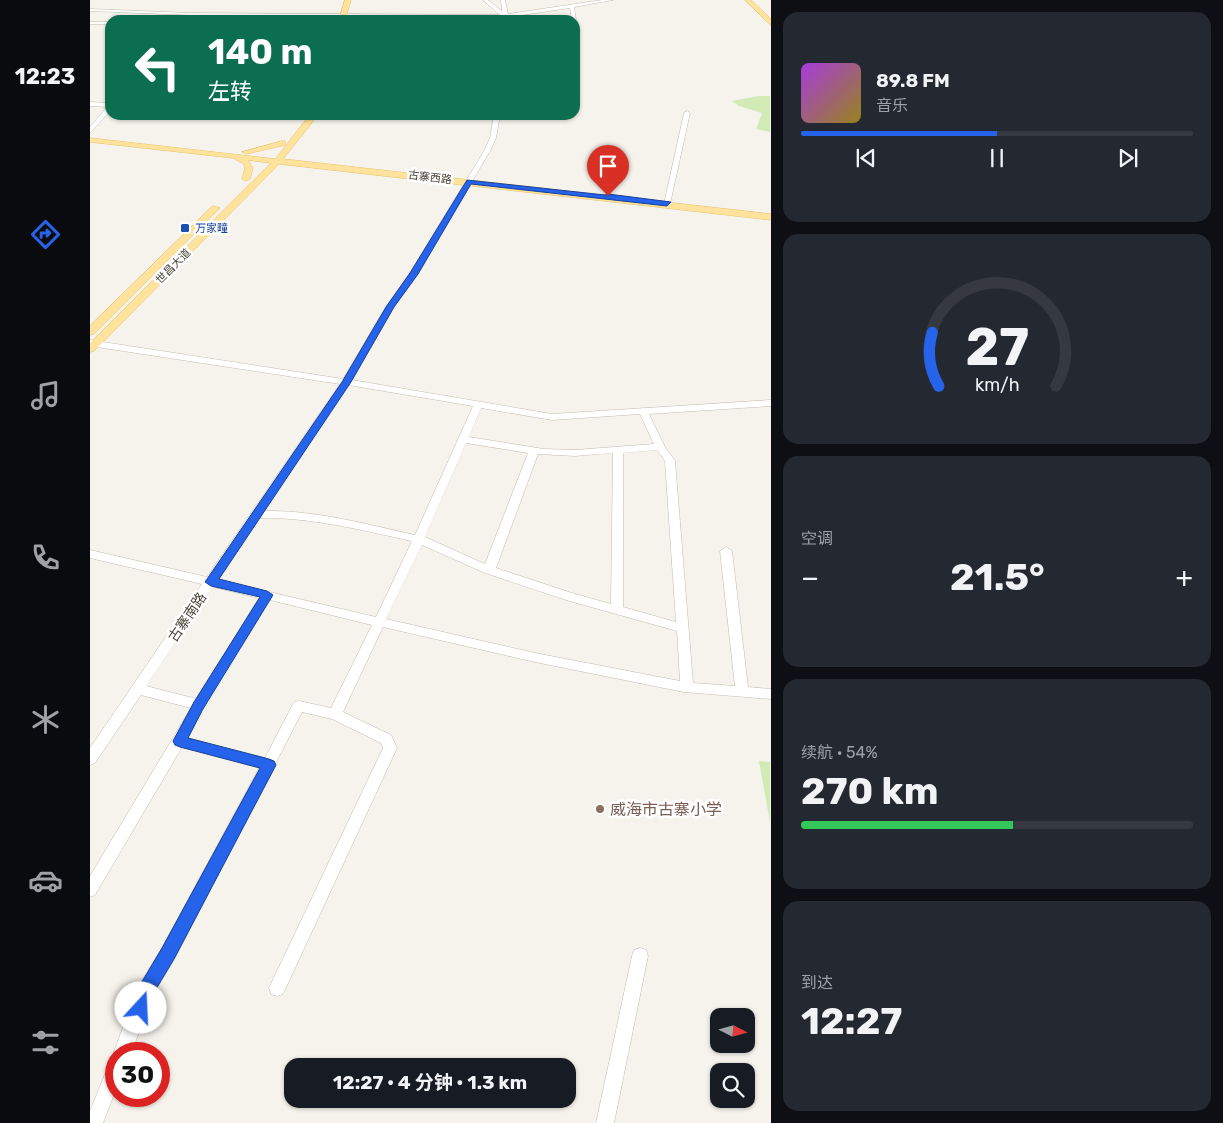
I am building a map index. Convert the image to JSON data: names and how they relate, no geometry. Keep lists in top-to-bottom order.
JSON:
{
  "streets": {
    "main road": ["古寨西路", "世昌大道"],
    "street": ["古寨南路"]
  },
  "crossings": [
    ["古寨西路", "世昌大道"],
    ["古寨西路", "古寨南路"]
  ],
  "places": {
    "transit": ["万家疃"],
    "other": ["威海市古寨小学"]
  },
  "north": "right",
  "page": {
    "tabs": "12:23",
    "turn": ["140 m", "左转"],
    "song": ["89.8 FM", "音乐"],
    "tile": [
      "空调",
      ["续航 · 54%", "270 km"],
      ["到达", "12:27"]
    ],
    "heat": ["−", "21.5°", "+"],
    "limit": "30",
    "trip": "12:27 · 4 分钟 · 1.3 km",
    "gauge": ["27", "km/h"]
  }
}
